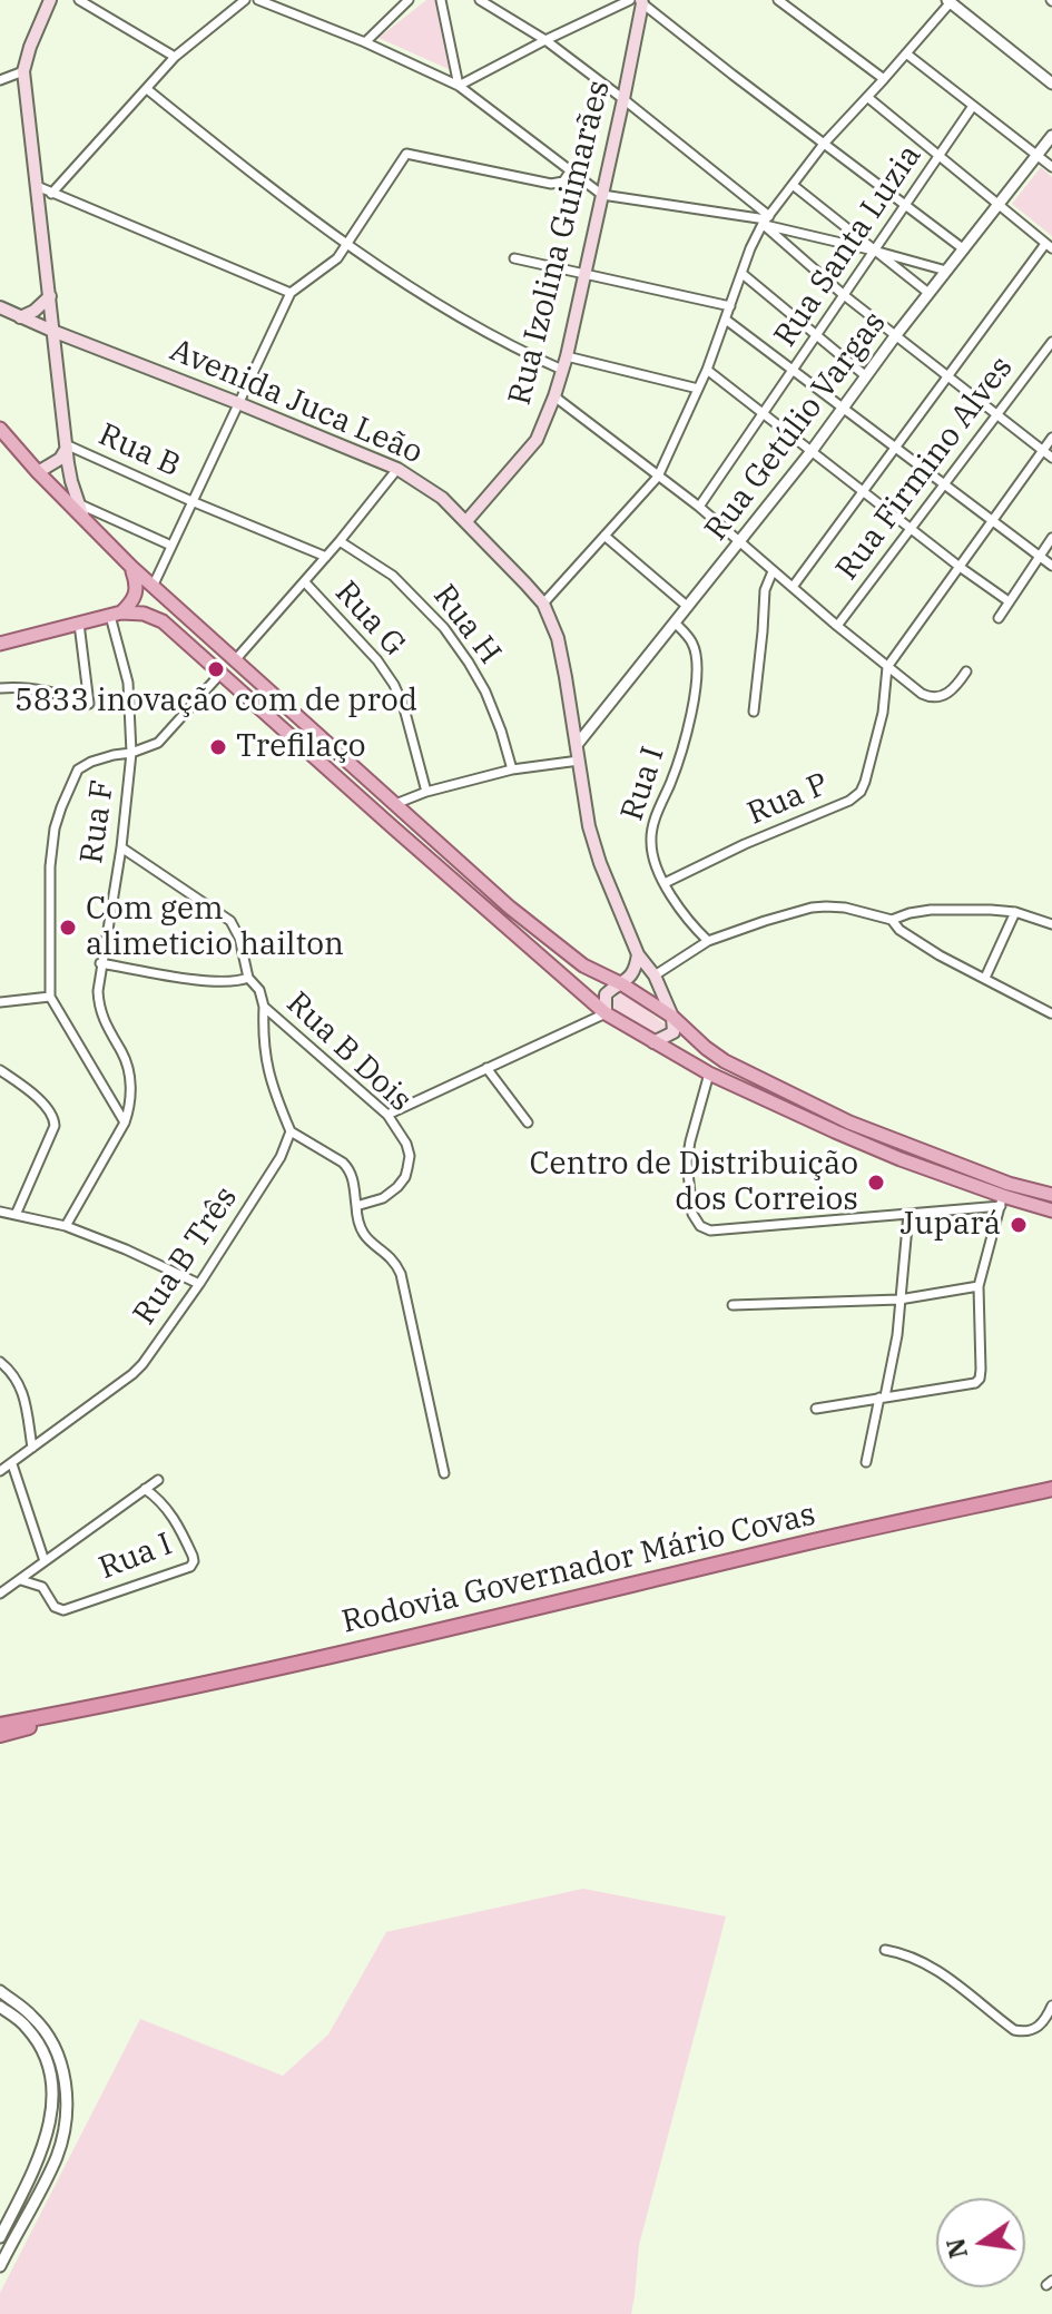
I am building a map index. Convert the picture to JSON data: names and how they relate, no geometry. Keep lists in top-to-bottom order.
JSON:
{
  "streets": {
    "highway": ["Rodovia Governador Mário Covas"],
    "main road": ["Rua Izolina Guimarães", "Avenida Juca Leão"],
    "street": [
      "Rua Santa Luzia",
      "Rua Getúlio Vargas",
      "Rua B",
      "Rua Firmino Alves",
      "Rua G",
      "Rua H",
      "Rua I",
      "Rua P",
      "Rua F",
      "Rua B Dois",
      "Rua B Três"
    ]
  },
  "crossings": [
    ["Rua Izolina Guimarães", "Avenida Juca Leão"],
    ["Avenida Juca Leão", "Rua Getúlio Vargas"],
    ["Rua Getúlio Vargas", "Rua I"],
    ["Rua I", "Rua P"],
    ["Rua F", "Rua B Dois"]
  ],
  "places": [
    "5833 inovação com de prod",
    "Trefilaço",
    "Com gem alimeticio hailton",
    "Centro de Distribuição dos Correios",
    "Jupará"
  ],
  "north": "left"
}
